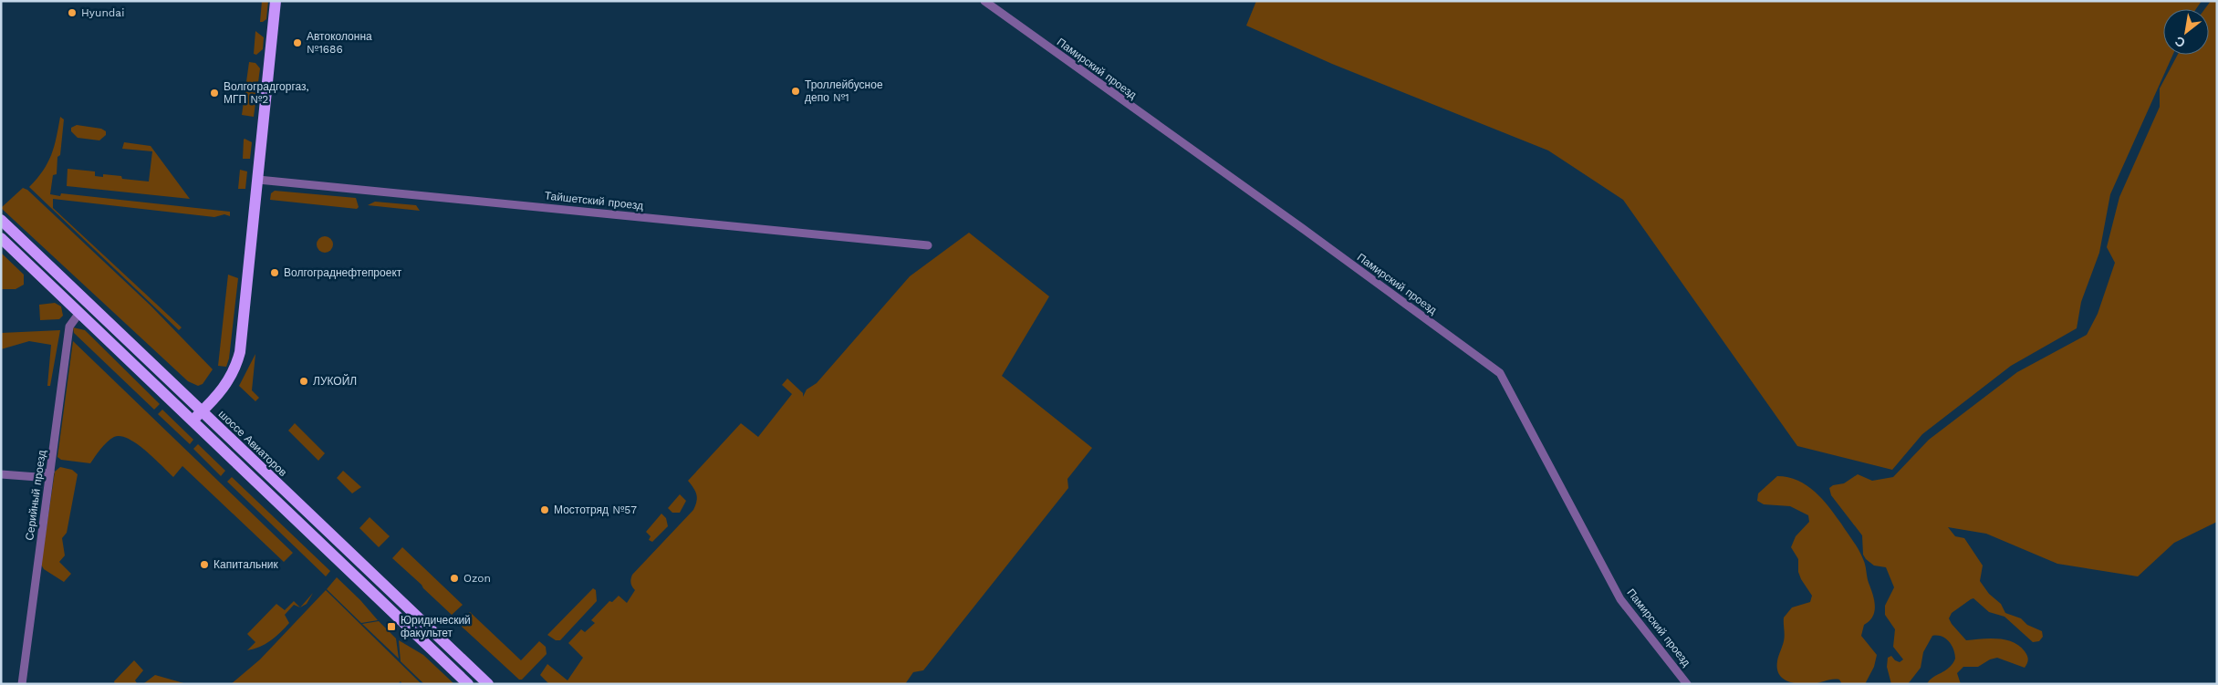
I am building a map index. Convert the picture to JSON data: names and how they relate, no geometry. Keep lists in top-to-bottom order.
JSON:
{
  "streets": {
    "main road": ["шоссе Авиаторов"],
    "street": ["Памирский проезд", "Тайшетский проезд", "Серийный проезд"]
  },
  "places": {
    "other": [
      "Hyundai",
      "Автоколонна №1686",
      "Троллейбусное депо №1",
      "Волгоградгоргаз, МГП №2",
      "Волгограднефтепроект",
      "ЛУКОЙЛ",
      "Мостотряд №57",
      "Капитальник",
      "Ozon"
    ],
    "transit": ["Юридический факультет"]
  },
  "north": "bottom left"
}
